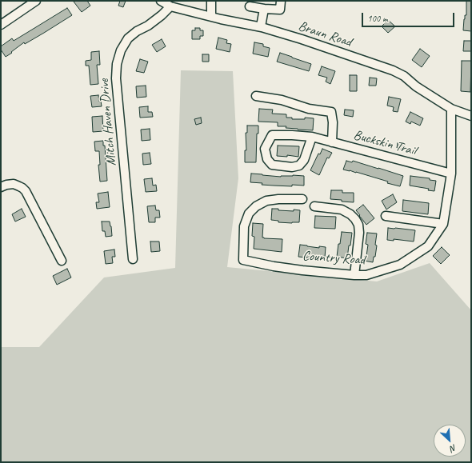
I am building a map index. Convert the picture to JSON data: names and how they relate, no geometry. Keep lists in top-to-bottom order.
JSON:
{
  "streets": {
    "street": [
      "Braun Road",
      "Mitch Haven Drive",
      "Buckskin Trail",
      "Country Road"
    ]
  },
  "crossings": [
    ["Braun Road", "Mitch Haven Drive"],
    ["Braun Road", "Country Road"],
    ["Buckskin Trail", "Country Road"]
  ],
  "scale_bar": "100 m",
  "north": "bottom right"
}
